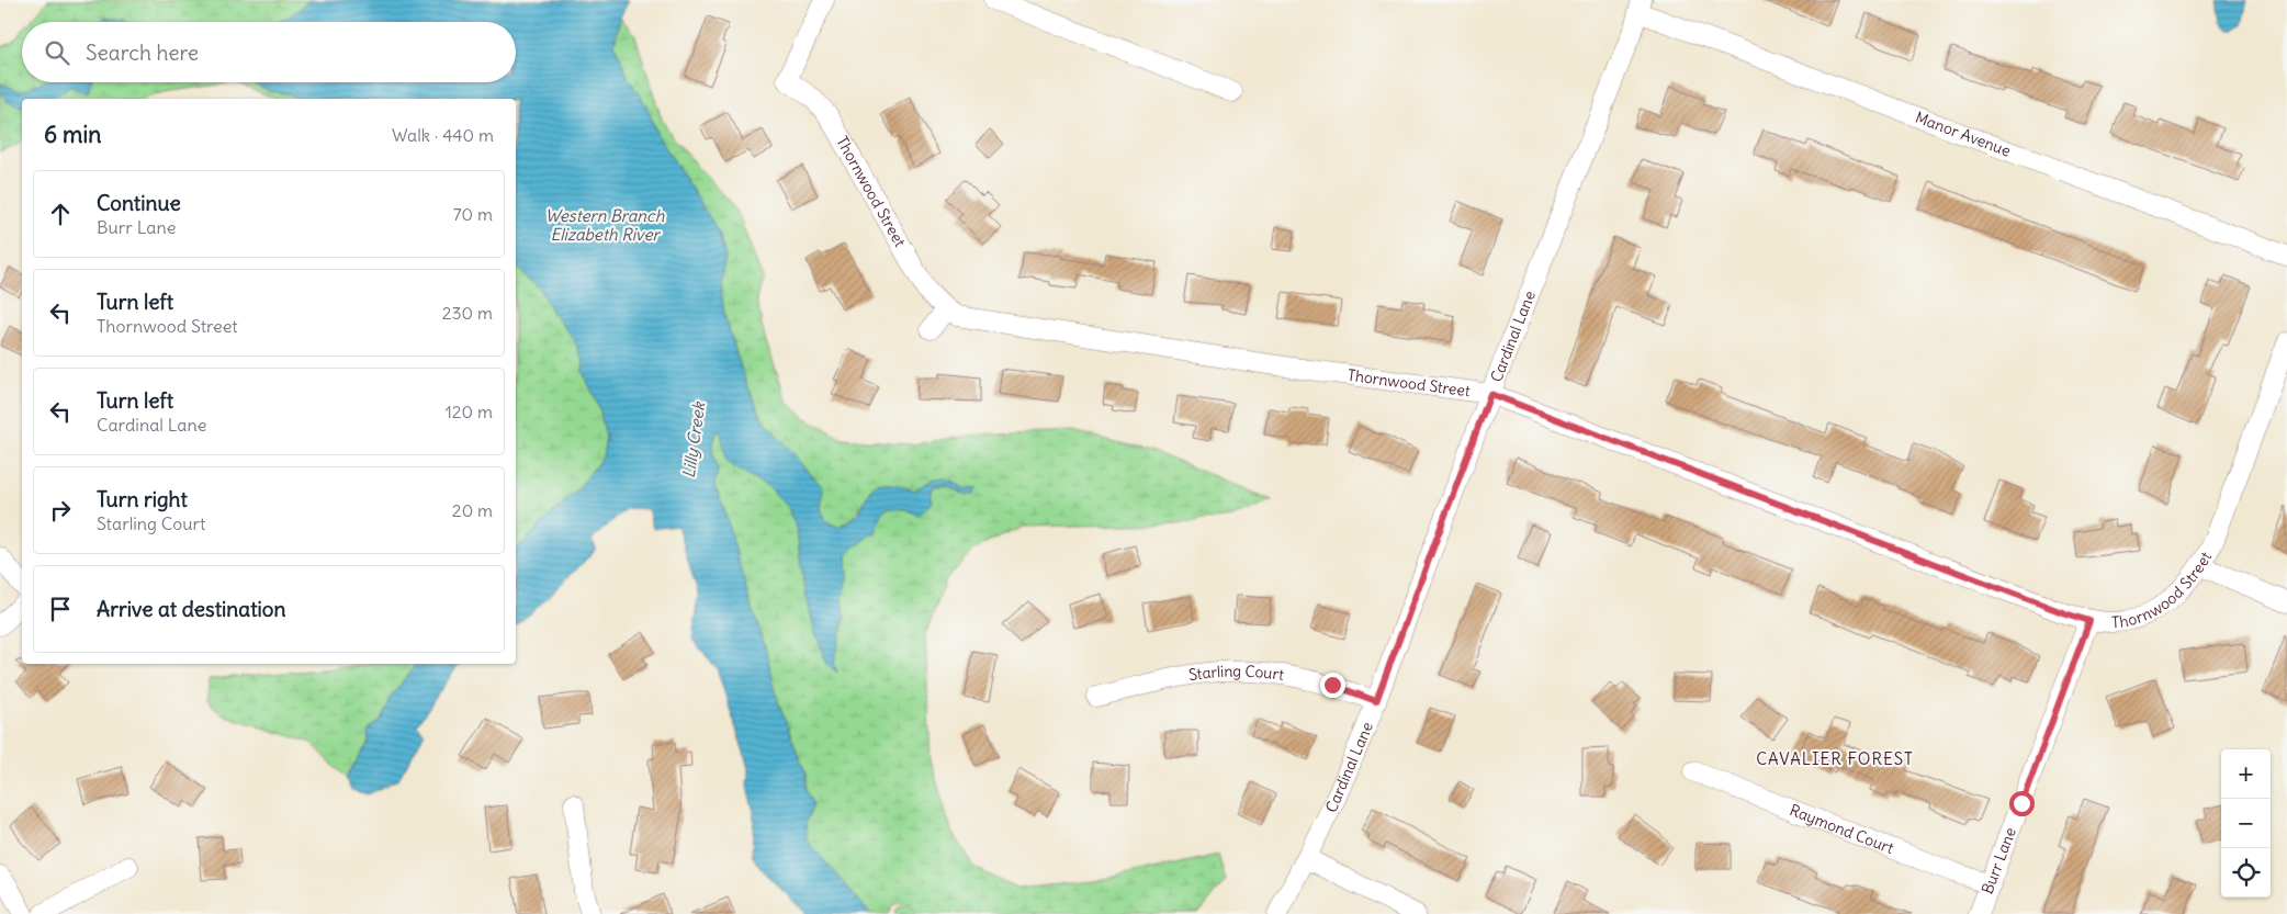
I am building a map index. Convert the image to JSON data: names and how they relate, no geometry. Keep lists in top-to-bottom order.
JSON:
{
  "streets": {
    "street": [
      "Manor Avenue",
      "Thornwood Street",
      "Cardinal Lane",
      "Starling Court",
      "Raymond Court",
      "Burr Lane"
    ]
  },
  "crossings": [
    ["Manor Avenue", "Cardinal Lane"],
    ["Thornwood Street", "Cardinal Lane"],
    ["Thornwood Street", "Burr Lane"],
    ["Cardinal Lane", "Starling Court"],
    ["Raymond Court", "Burr Lane"]
  ],
  "districts": ["CAVALIER FOREST"],
  "water": ["Western Branch Elizabeth River", "Lilly Creek"],
  "page": {
    "search": "Search here",
    "heading": ["6 min", "Walk · 440 m"],
    "list": [
      ["Continue", "Burr Lane", "70 m"],
      ["Turn left", "Thornwood Street", "230 m"],
      ["Turn left", "Cardinal Lane", "120 m"],
      ["Turn right", "Starling Court", "20 m"],
      "Arrive at destination"
    ],
    "map_buttons": ["+", "−"]
  }
}
